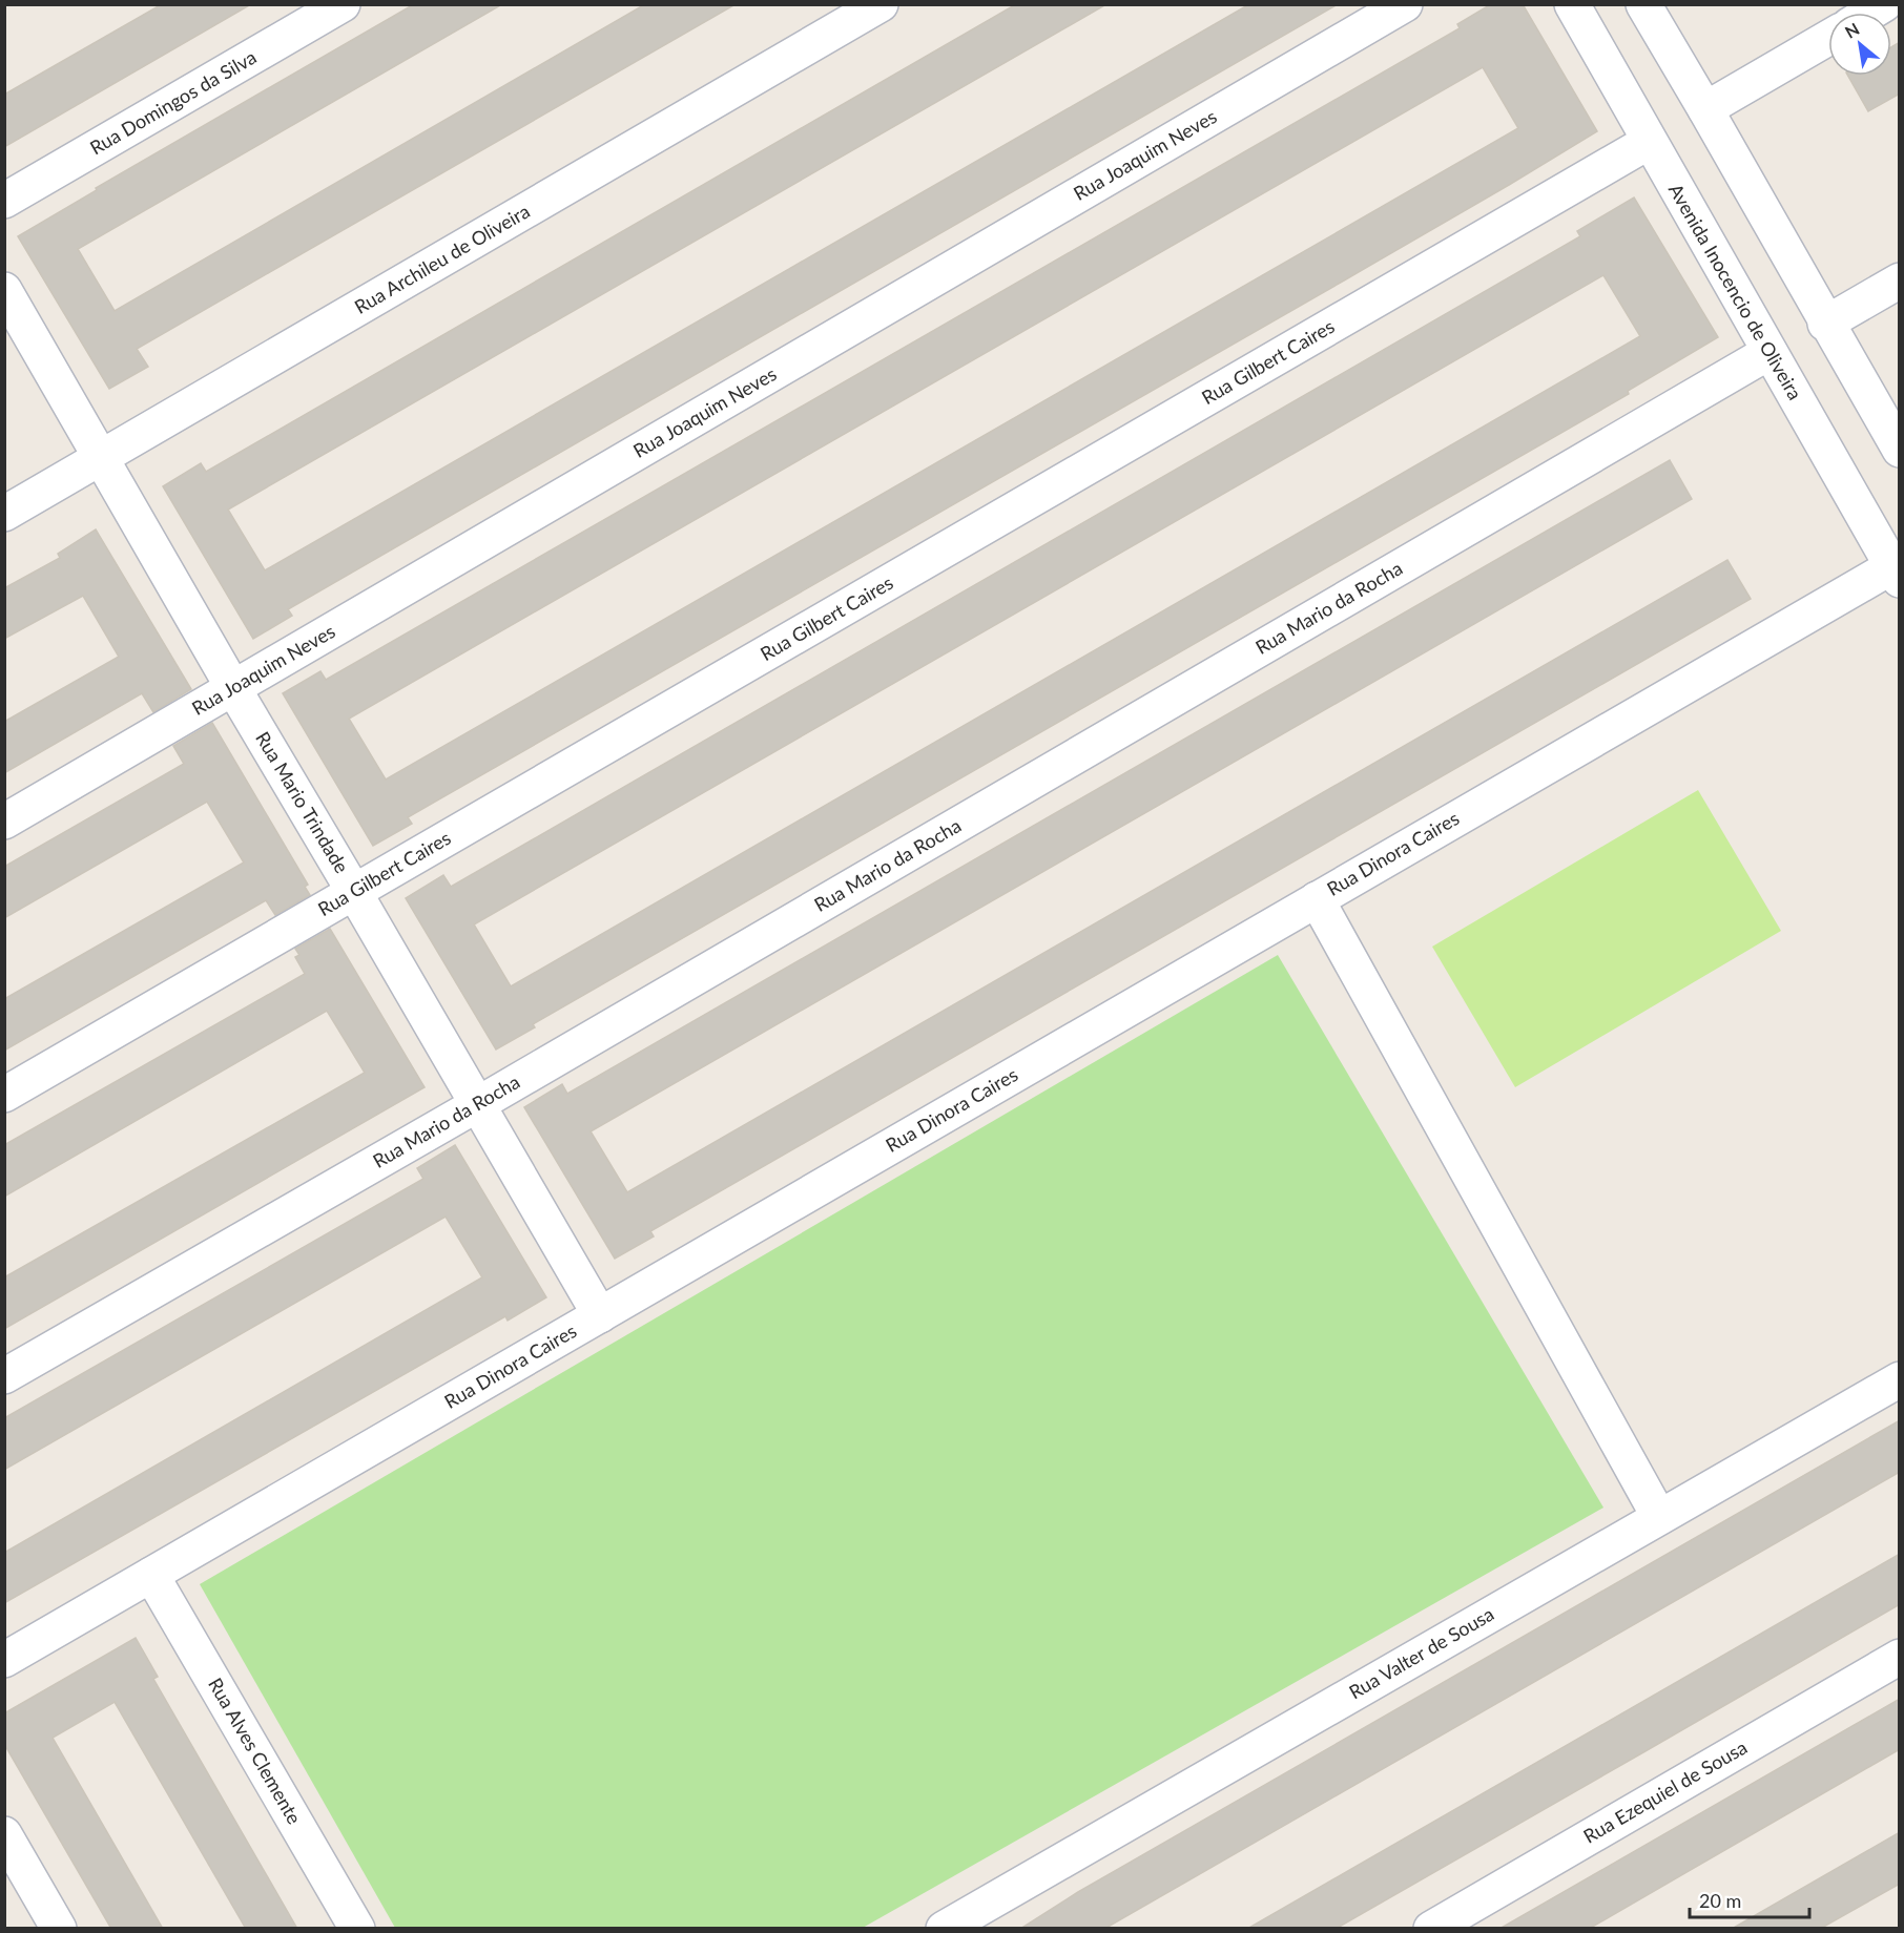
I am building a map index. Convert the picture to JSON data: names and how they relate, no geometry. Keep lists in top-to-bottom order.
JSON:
{
  "streets": {
    "street": [
      "Rua Domingos da Silva",
      "Rua Joaquim Neves",
      "Rua Archileu de Oliveira",
      "Avenida Inocencio de Oliveira",
      "Rua Gilbert Caires",
      "Rua Mario da Rocha",
      "Rua Mario Trindade",
      "Rua Dinora Caires",
      "Rua Valter de Sousa",
      "Rua Alves Clemente",
      "Rua Ezequiel de Sousa"
    ]
  },
  "crossings": [
    ["Rua Joaquim Neves", "Rua Mario Trindade"],
    ["Rua Archileu de Oliveira", "Rua Mario Trindade"],
    ["Avenida Inocencio de Oliveira", "Rua Gilbert Caires"],
    ["Avenida Inocencio de Oliveira", "Rua Mario da Rocha"],
    ["Avenida Inocencio de Oliveira", "Rua Dinora Caires"],
    ["Rua Gilbert Caires", "Rua Mario Trindade"],
    ["Rua Mario da Rocha", "Rua Mario Trindade"],
    ["Rua Mario Trindade", "Rua Dinora Caires"],
    ["Rua Dinora Caires", "Rua Alves Clemente"]
  ],
  "scale_bar": "20 m",
  "north": "top left"
}
